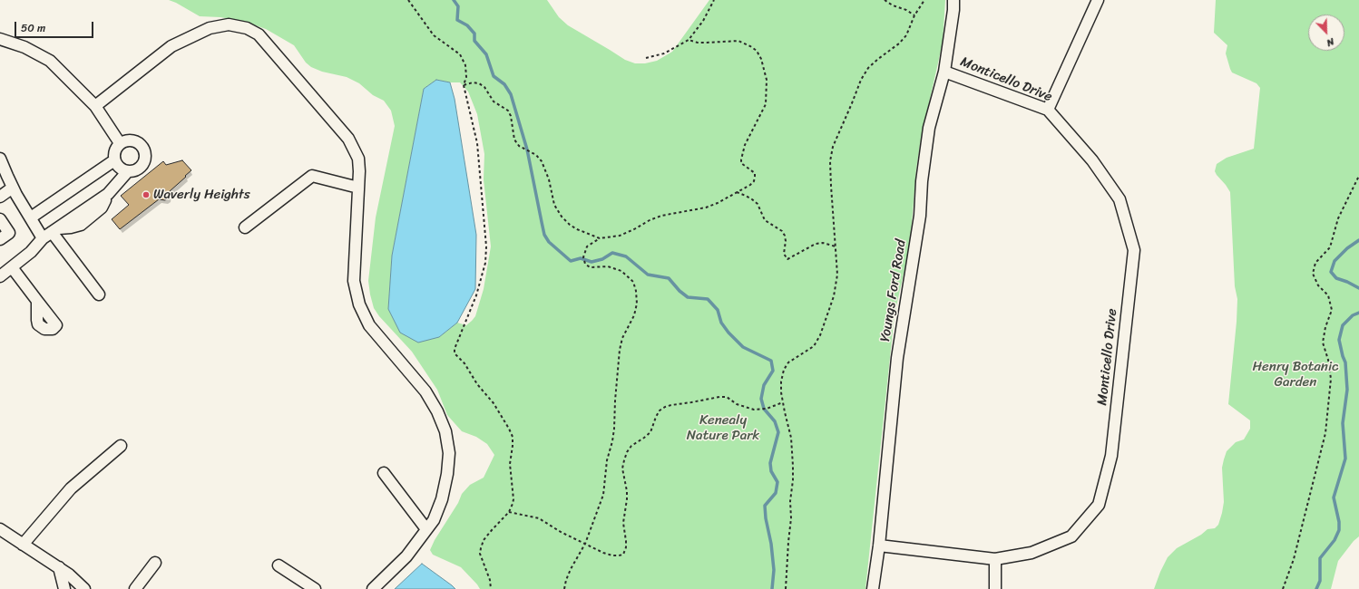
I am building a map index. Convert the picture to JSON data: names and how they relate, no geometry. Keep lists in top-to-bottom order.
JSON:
{
  "streets": {
    "street": ["Monticello Drive", "Youngs Ford Road"]
  },
  "crossings": [
    ["Monticello Drive", "Youngs Ford Road"]
  ],
  "parks": ["Henry Botanic Garden", "Kenealy Nature Park"],
  "places": ["Waverly Heights"],
  "scale_bar": "50 m",
  "north": "bottom right"
}
